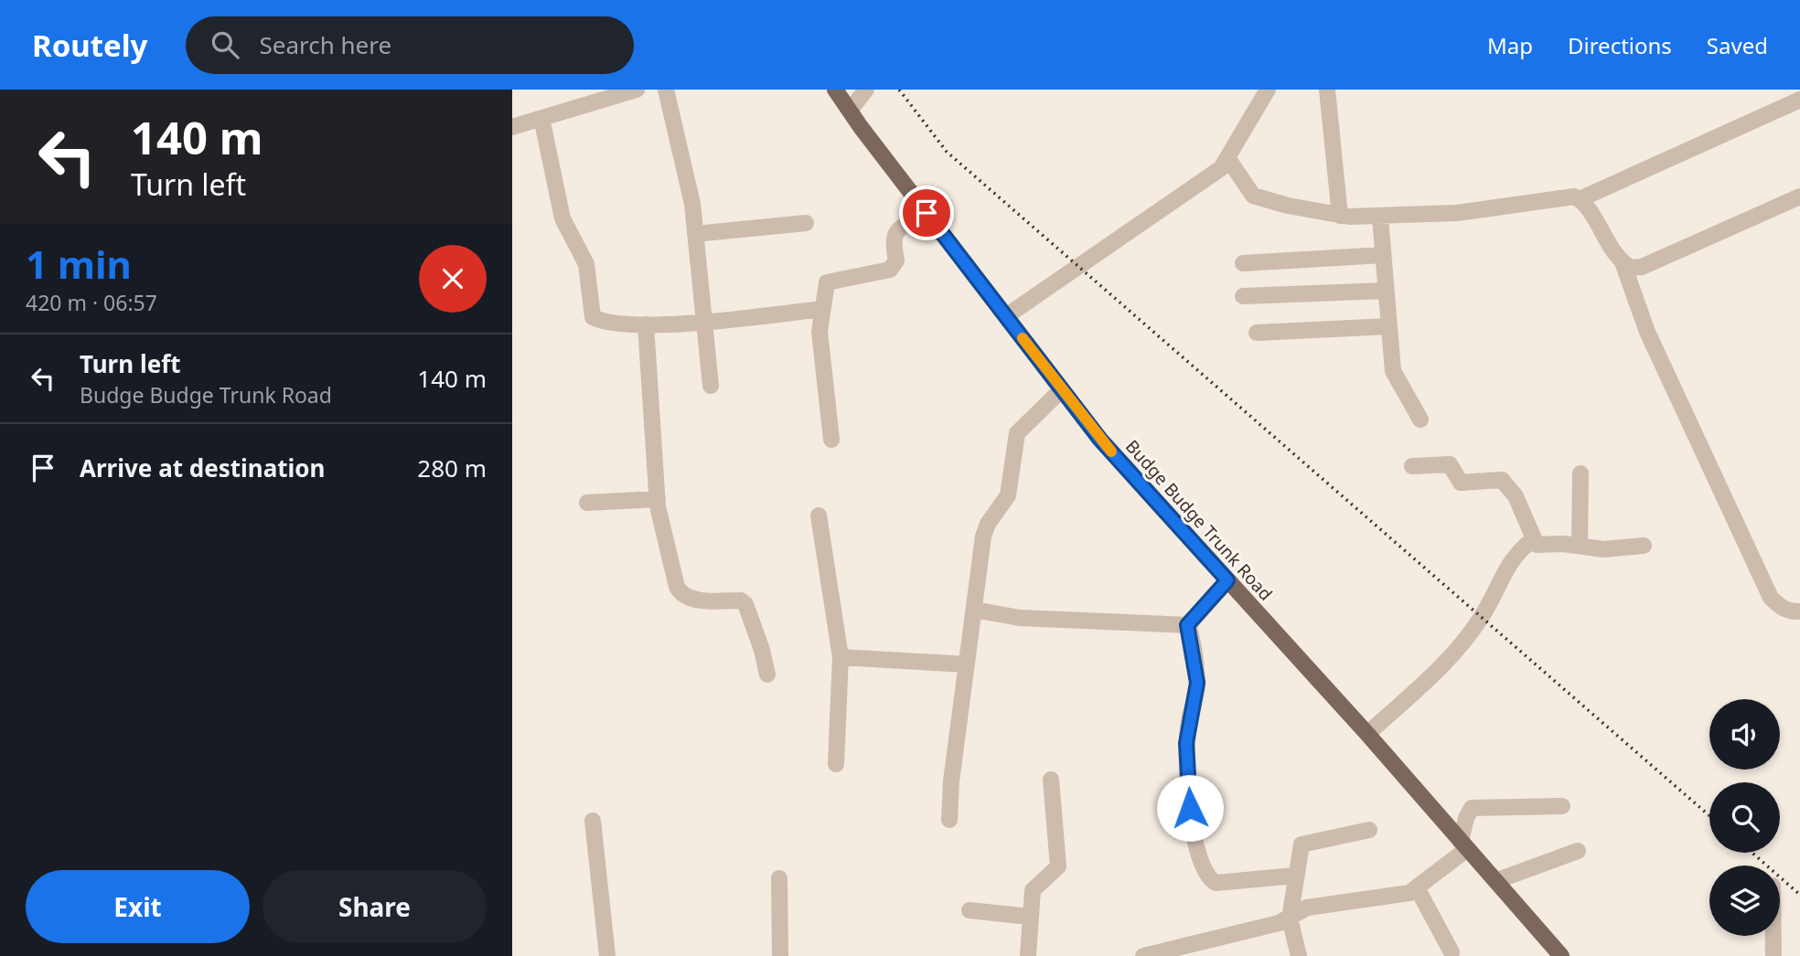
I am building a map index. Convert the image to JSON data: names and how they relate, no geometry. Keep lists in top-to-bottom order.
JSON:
{
  "streets": {
    "main road": ["Budge Budge Trunk Road"]
  },
  "page": {
    "header": "Routely",
    "search": "Search here",
    "nav": ["Map", "Directions", "Saved"],
    "turn": ["140 m", "Turn left"],
    "heading": ["1 min", "420 m · 06:57"],
    "list": [
      {
        "name": "Turn left",
        "note": "Budge Budge Trunk Road",
        "value": "140 m"
      },
      {
        "name": "Arrive at destination",
        "value": "280 m"
      }
    ],
    "buttons": ["Exit", "Share"]
  }
}
